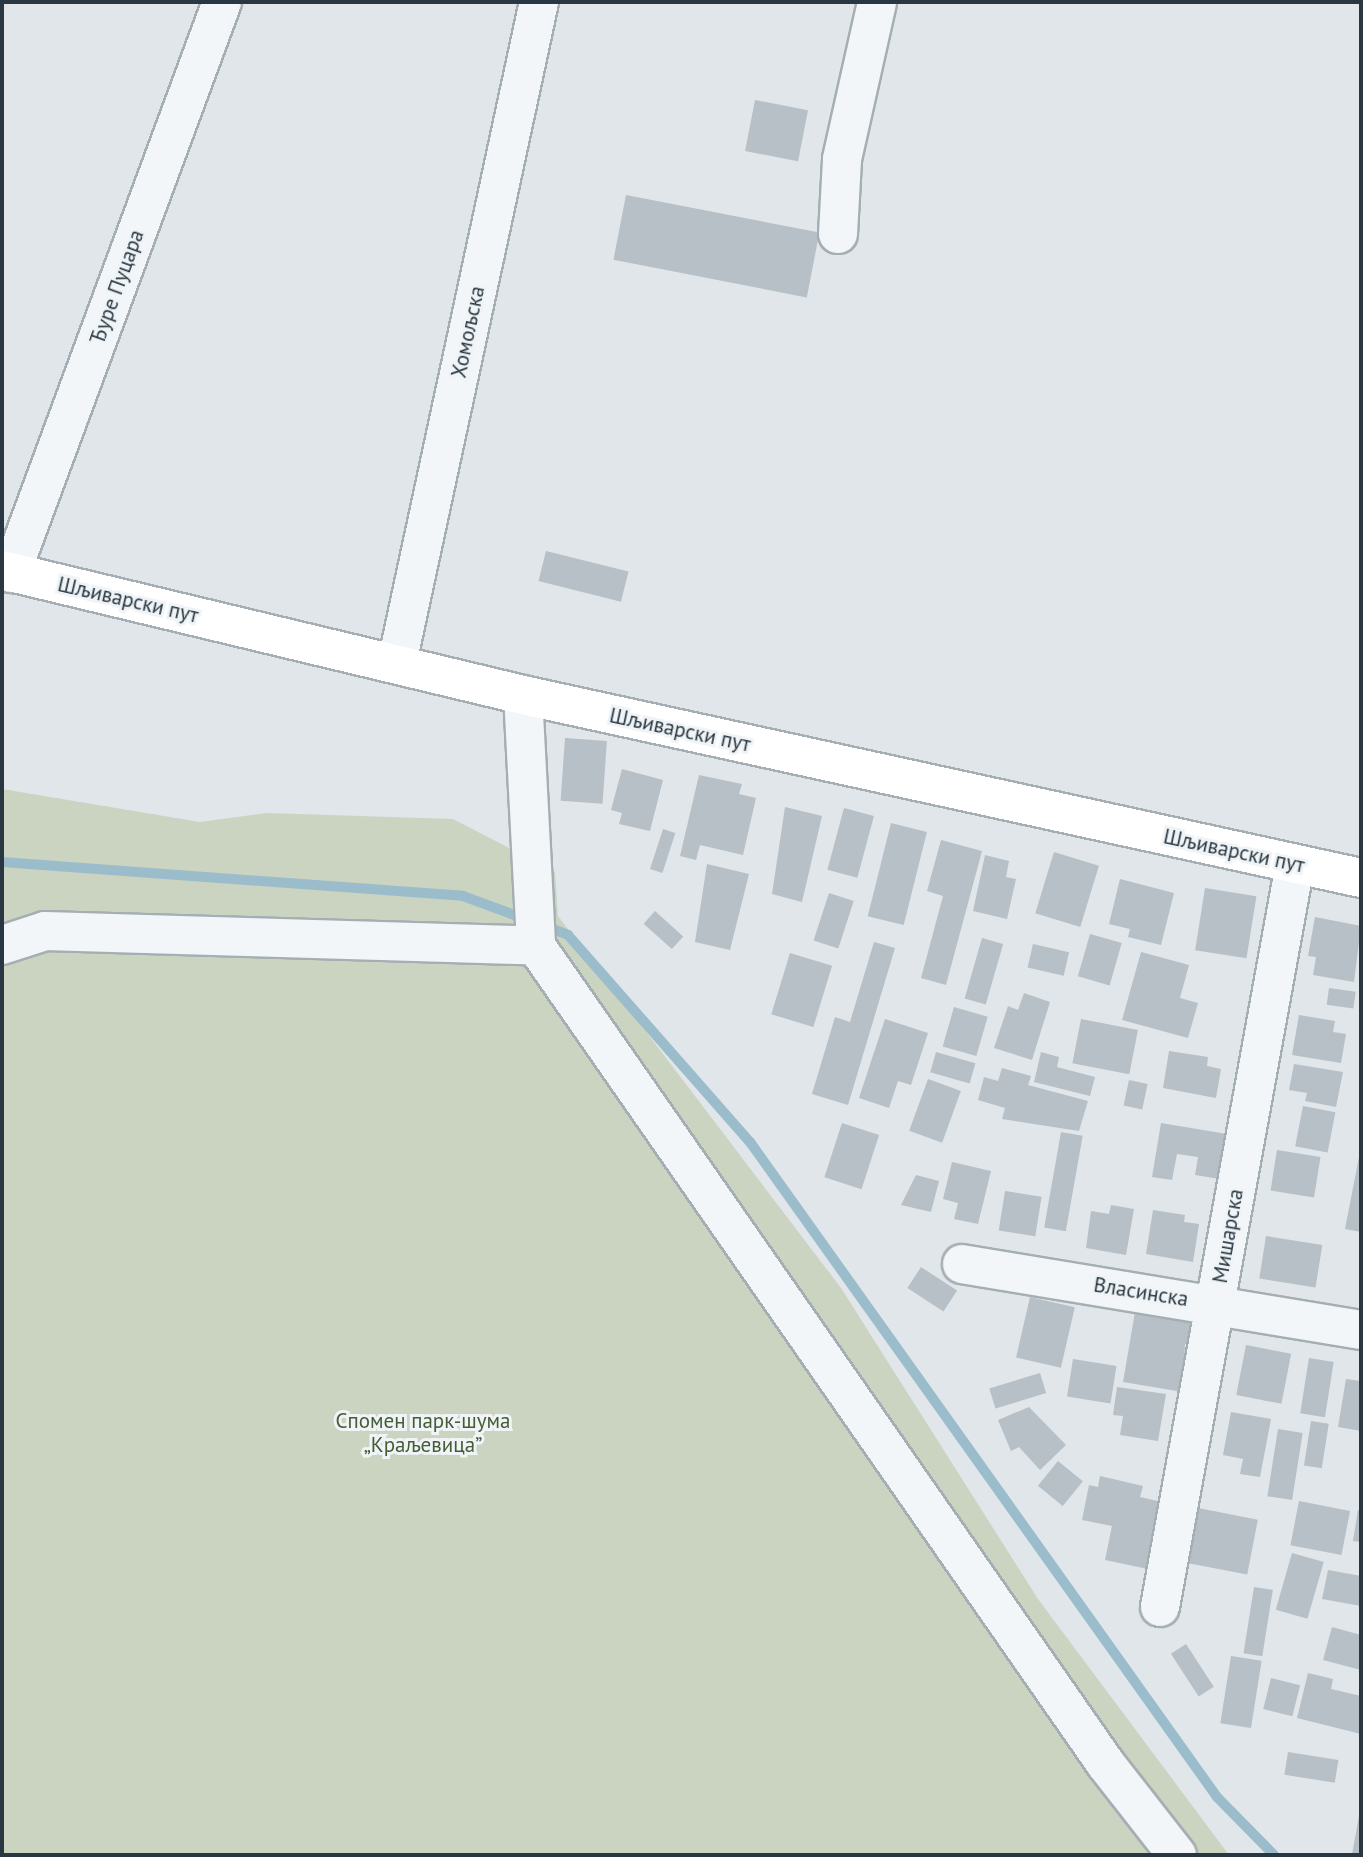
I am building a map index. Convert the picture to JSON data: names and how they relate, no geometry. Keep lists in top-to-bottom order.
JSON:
{
  "streets": {
    "main road": ["Шљиварски пут"],
    "street": [
      "Ђуре Пуцара",
      "Хомољска",
      "Мишарска",
      "Власинска"
    ]
  },
  "crossings": [
    ["Ђуре Пуцара", "Шљиварски пут"],
    ["Хомољска", "Шљиварски пут"],
    ["Шљиварски пут", "Мишарска"],
    ["Мишарска", "Власинска"]
  ],
  "parks": ["Спомен парк-шума „Краљевица”"]
}
